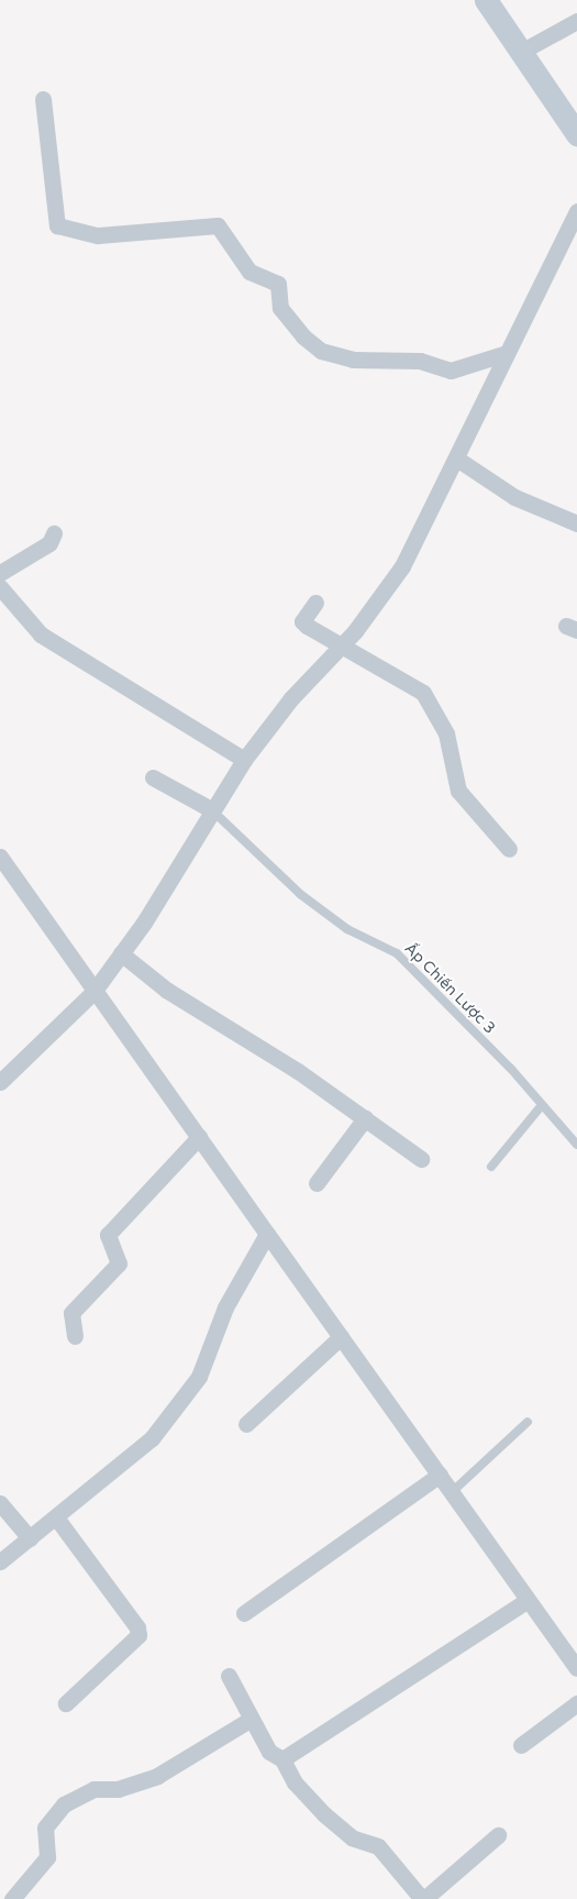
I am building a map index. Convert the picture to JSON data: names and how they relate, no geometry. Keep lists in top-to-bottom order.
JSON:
{
  "streets": {
    "lane": ["Ấp Chiến Lược 3"]
  }
}
